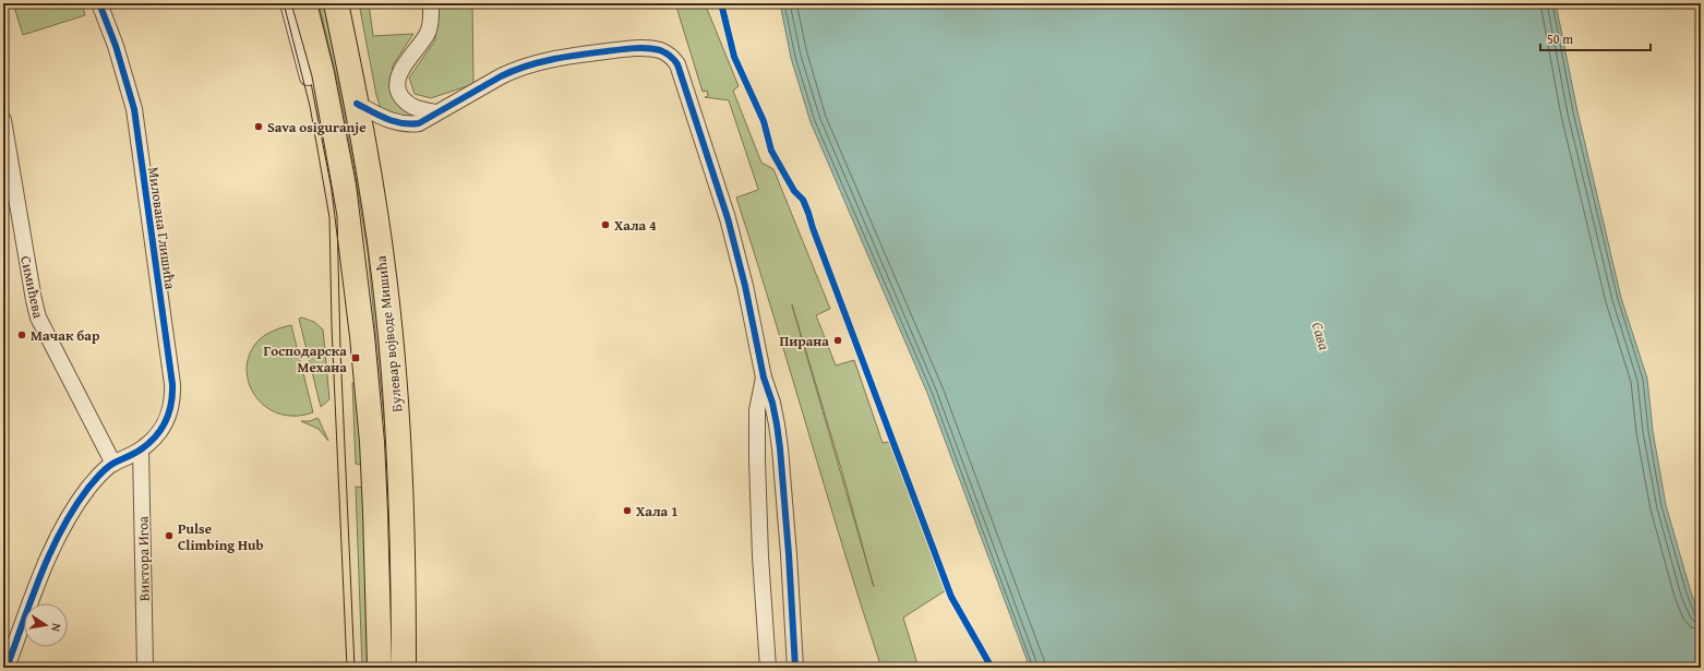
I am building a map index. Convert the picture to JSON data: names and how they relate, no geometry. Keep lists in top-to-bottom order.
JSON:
{
  "streets": {
    "main road": ["Булевар војводе Мишића"],
    "street": ["Милована Глишића", "Симићева", "Виктора Игоа"]
  },
  "crossings": [
    ["Милована Глишића", "Симићева"],
    ["Милована Глишића", "Виктора Игоа"]
  ],
  "water": ["Сава"],
  "places": {
    "other": [
      "Sava osiguranje",
      "Хала 4",
      "Мачак бар",
      "Пирана",
      "Хала 1",
      "Pulse Climbing Hub"
    ],
    "transit": ["Господарска Механа"]
  },
  "scale_bar": "50 m",
  "north": "right"
}
